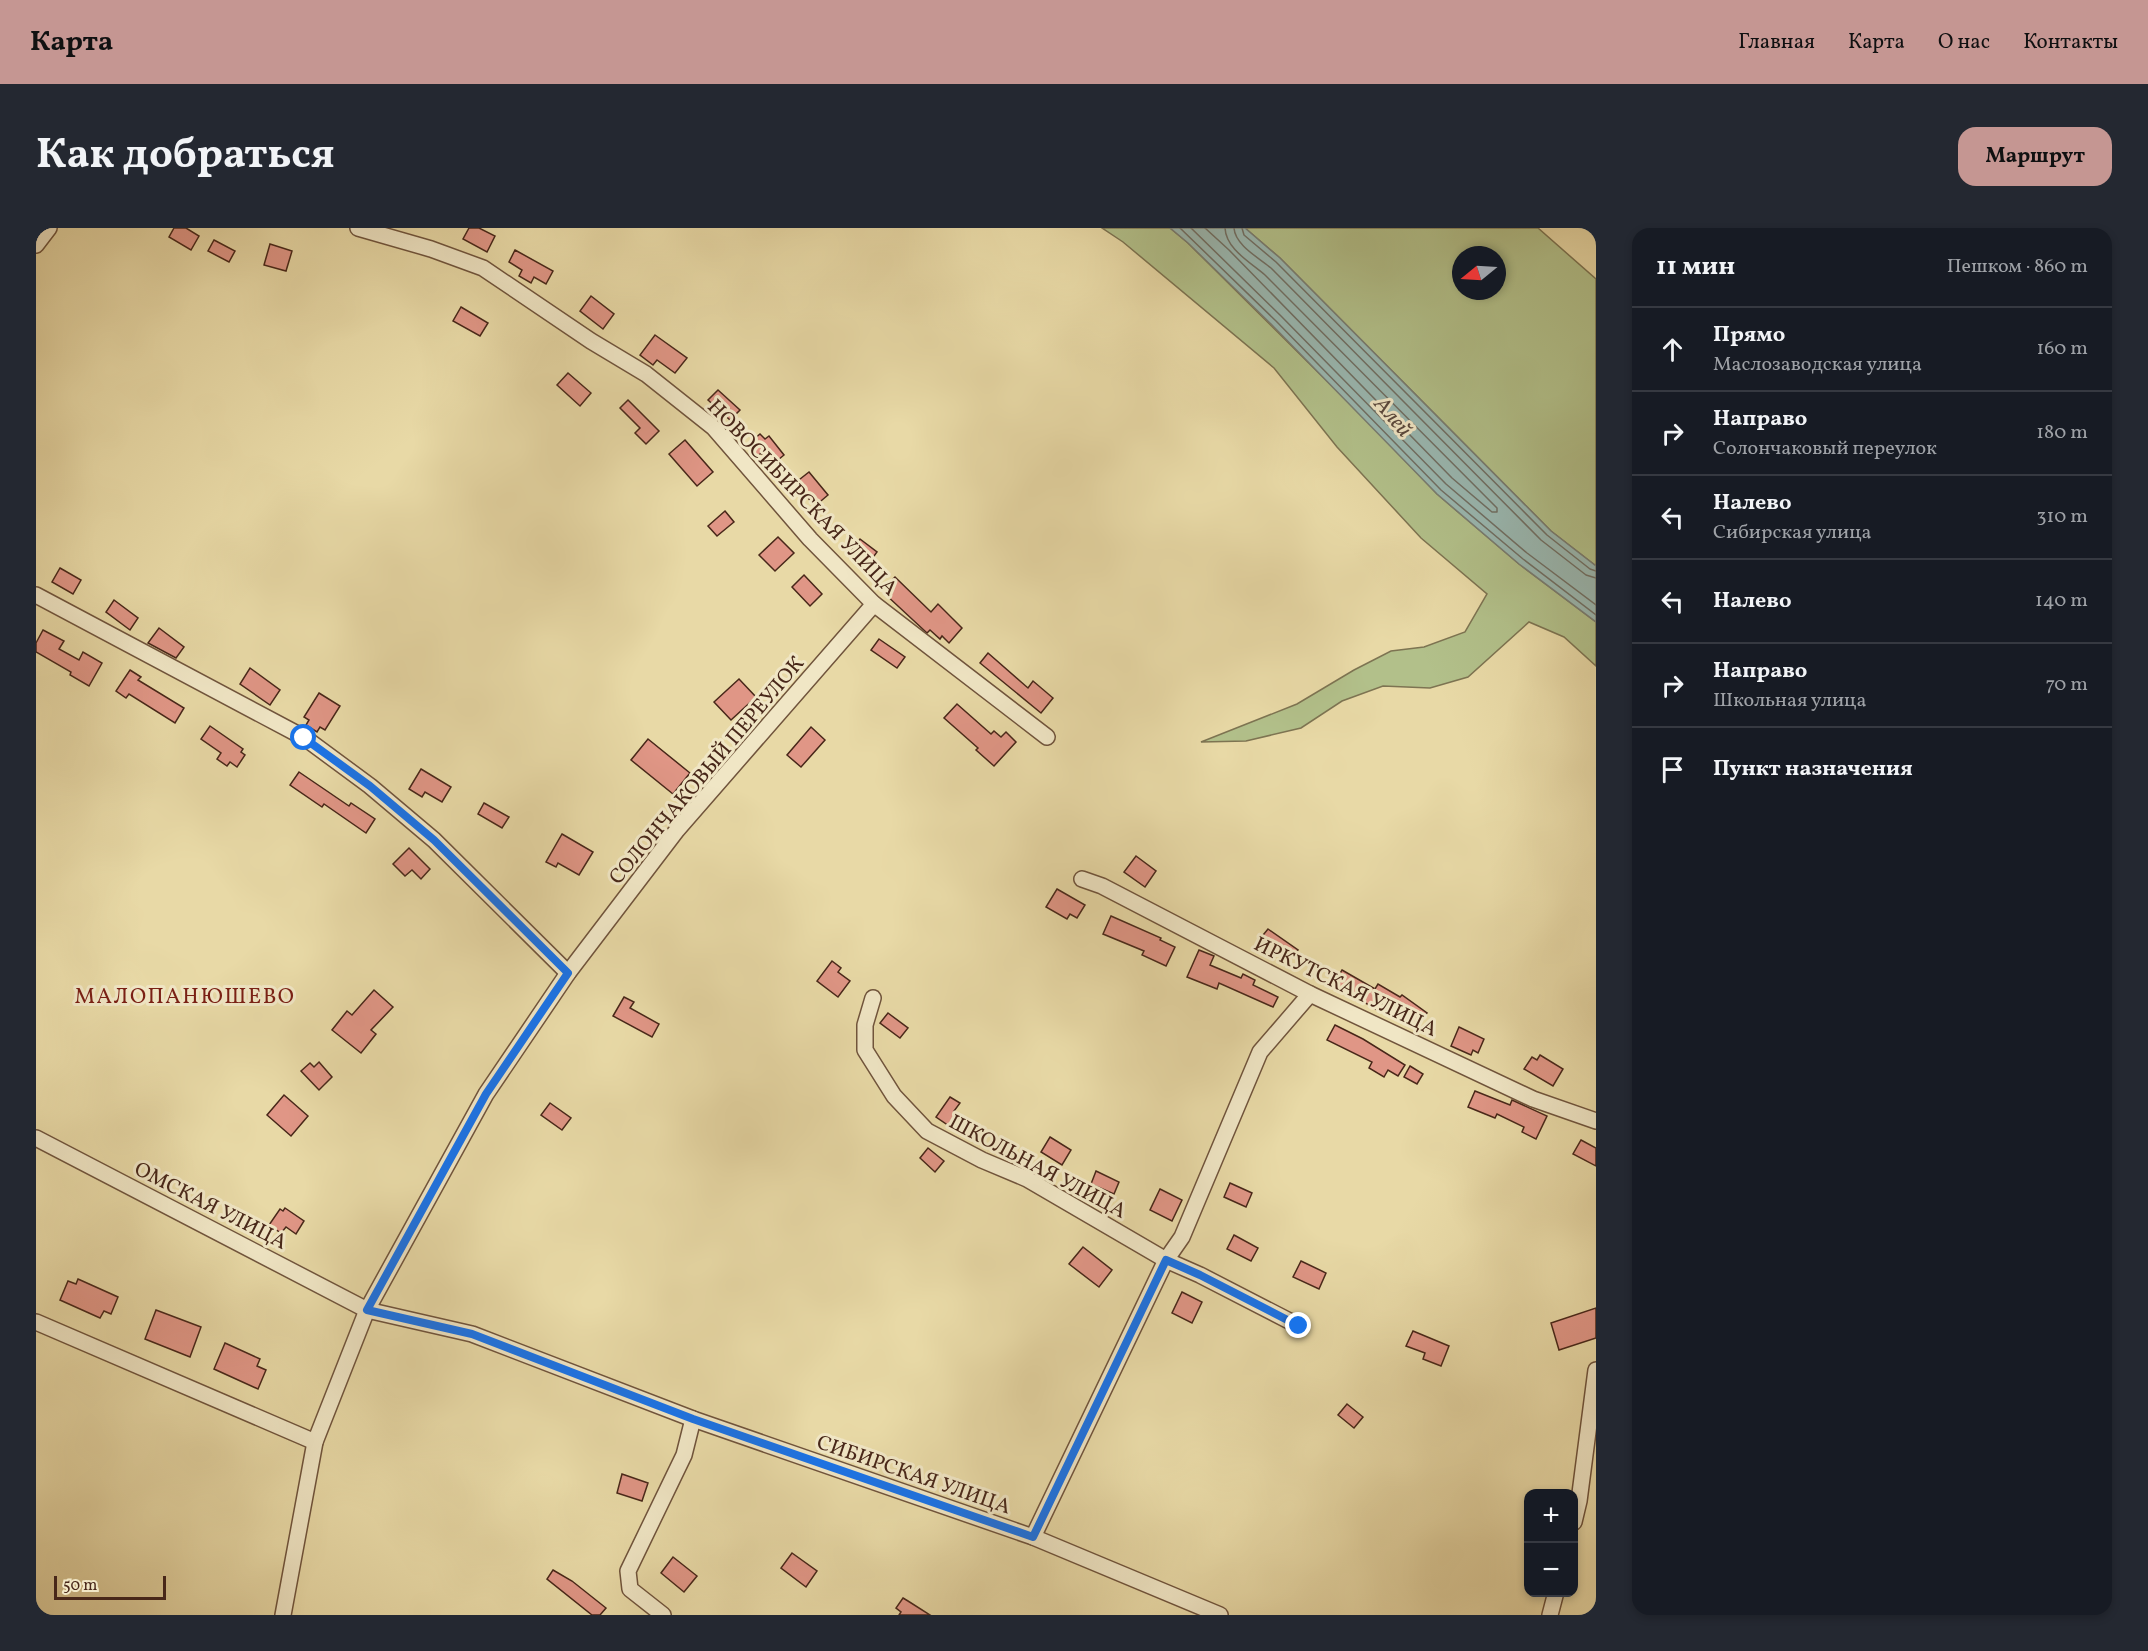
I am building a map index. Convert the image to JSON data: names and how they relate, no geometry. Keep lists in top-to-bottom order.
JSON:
{
  "streets": {
    "street": [
      "НОВОСИБИРСКАЯ УЛИЦА",
      "СОЛОНЧАКОВЫЙ ПЕРЕУЛОК",
      "ИРКУТСКАЯ УЛИЦА",
      "ШКОЛЬНАЯ УЛИЦА",
      "ОМСКАЯ УЛИЦА",
      "СИБИРСКАЯ УЛИЦА"
    ]
  },
  "crossings": [
    ["НОВОСИБИРСКАЯ УЛИЦА", "СОЛОНЧАКОВЫЙ ПЕРЕУЛОК"],
    ["СОЛОНЧАКОВЫЙ ПЕРЕУЛОК", "ОМСКАЯ УЛИЦА"],
    ["СОЛОНЧАКОВЫЙ ПЕРЕУЛОК", "СИБИРСКАЯ УЛИЦА"],
    ["ОМСКАЯ УЛИЦА", "СИБИРСКАЯ УЛИЦА"]
  ],
  "districts": ["МАЛОПАНЮШЕВО"],
  "water": ["Алей"],
  "scale_bar": "50 m",
  "north": "left",
  "page": {
    "header": "Карта",
    "nav": [
      "Главная",
      "Карта",
      "О нас",
      "Контакты"
    ],
    "title": "Как добраться",
    "buttons": "Маршрут",
    "heading": ["11 мин", "Пешком · 860 m"],
    "list": [
      ["Прямо", "Маслозаводская улица", "160 m"],
      ["Направо", "Солончаковый переулок", "180 m"],
      ["Налево", "Сибирская улица", "310 m"],
      ["Налево", "140 m"],
      ["Направо", "Школьная улица", "70 m"],
      "Пункт назначения"
    ],
    "map_buttons": ["+", "−"],
    "scale": "50 m"
  }
}
